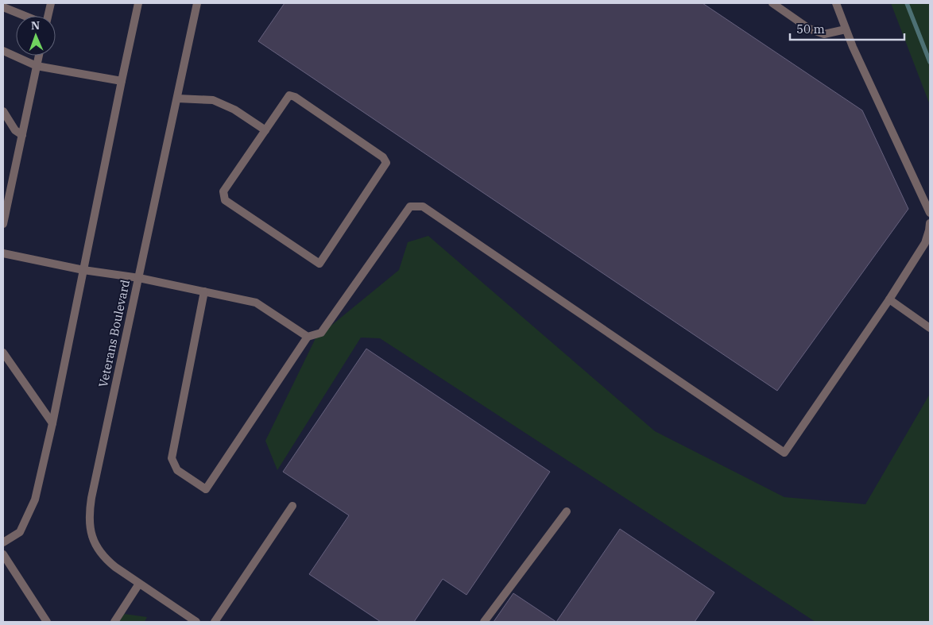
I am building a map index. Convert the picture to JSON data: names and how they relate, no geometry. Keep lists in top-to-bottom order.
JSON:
{
  "streets": {
    "street": ["Veterans Boulevard"]
  },
  "scale_bar": "50 m",
  "north": "top"
}
